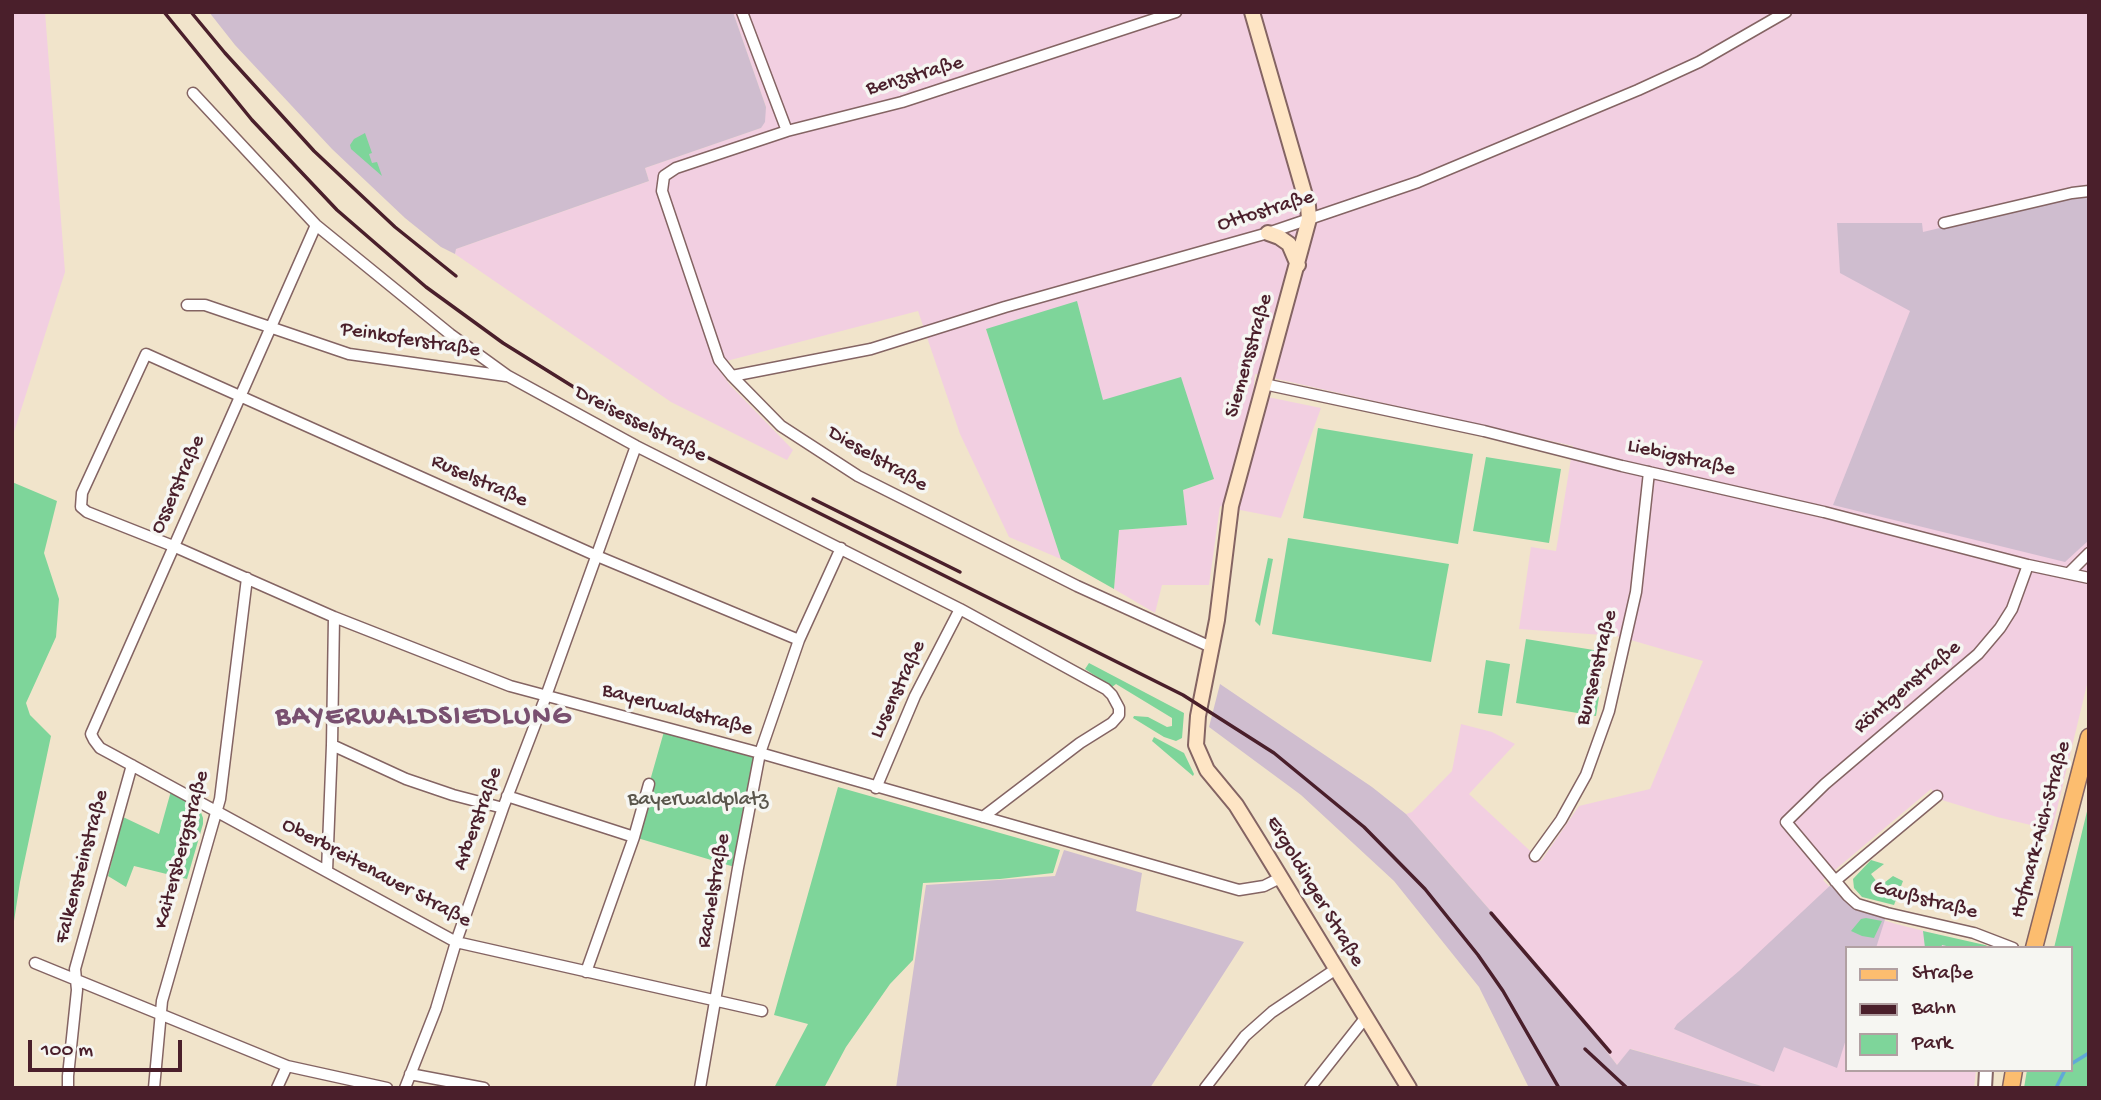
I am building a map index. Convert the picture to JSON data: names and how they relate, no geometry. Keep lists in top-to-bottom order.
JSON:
{
  "streets": {
    "main road": ["Siemensstraße", "Hofmark-Aich-Straße", "Ergoldinger Straße"],
    "street": [
      "Benzstraße",
      "Ottostraße",
      "Peinkoferstraße",
      "Dreisesselstraße",
      "Liebigstraße",
      "Dieselstraße",
      "Ruselstraße",
      "Osserstraße",
      "Bunsenstraße",
      "Röntgenstraße",
      "Lusenstraße",
      "Bayerwaldstraße",
      "Arberstraße",
      "Kaitersbergstraße",
      "Falkensteinstraße",
      "Oberbreitenauer Straße",
      "Rachelstraße",
      "Gaußstraße"
    ]
  },
  "crossings": [
    ["Benzstraße", "Dieselstraße"],
    ["Ottostraße", "Siemensstraße"],
    ["Ottostraße", "Dieselstraße"],
    ["Peinkoferstraße", "Dreisesselstraße"],
    ["Peinkoferstraße", "Osserstraße"],
    ["Siemensstraße", "Liebigstraße"],
    ["Siemensstraße", "Dieselstraße"],
    ["Siemensstraße", "Ergoldinger Straße"],
    ["Dreisesselstraße", "Osserstraße"],
    ["Dreisesselstraße", "Lusenstraße"],
    ["Dreisesselstraße", "Bayerwaldstraße"],
    ["Dreisesselstraße", "Arberstraße"],
    ["Dreisesselstraße", "Rachelstraße"],
    ["Liebigstraße", "Bunsenstraße"],
    ["Liebigstraße", "Röntgenstraße"],
    ["Ruselstraße", "Osserstraße"],
    ["Ruselstraße", "Bayerwaldstraße"],
    ["Ruselstraße", "Arberstraße"],
    ["Ruselstraße", "Rachelstraße"],
    ["Osserstraße", "Bayerwaldstraße"],
    ["Osserstraße", "Oberbreitenauer Straße"],
    ["Röntgenstraße", "Gaußstraße"],
    ["Lusenstraße", "Bayerwaldstraße"],
    ["Bayerwaldstraße", "Arberstraße"],
    ["Bayerwaldstraße", "Kaitersbergstraße"],
    ["Bayerwaldstraße", "Rachelstraße"],
    ["Bayerwaldstraße", "Ergoldinger Straße"],
    ["Arberstraße", "Oberbreitenauer Straße"],
    ["Kaitersbergstraße", "Falkensteinstraße"],
    ["Kaitersbergstraße", "Oberbreitenauer Straße"],
    ["Falkensteinstraße", "Oberbreitenauer Straße"],
    ["Oberbreitenauer Straße", "Rachelstraße"]
  ],
  "districts": ["BAYERWALDSIEDLUNG"],
  "parks": ["Bayerwaldplatz"],
  "legend": ["Straße", "Bahn", "Park"],
  "scale_bar": "100 m"
}
